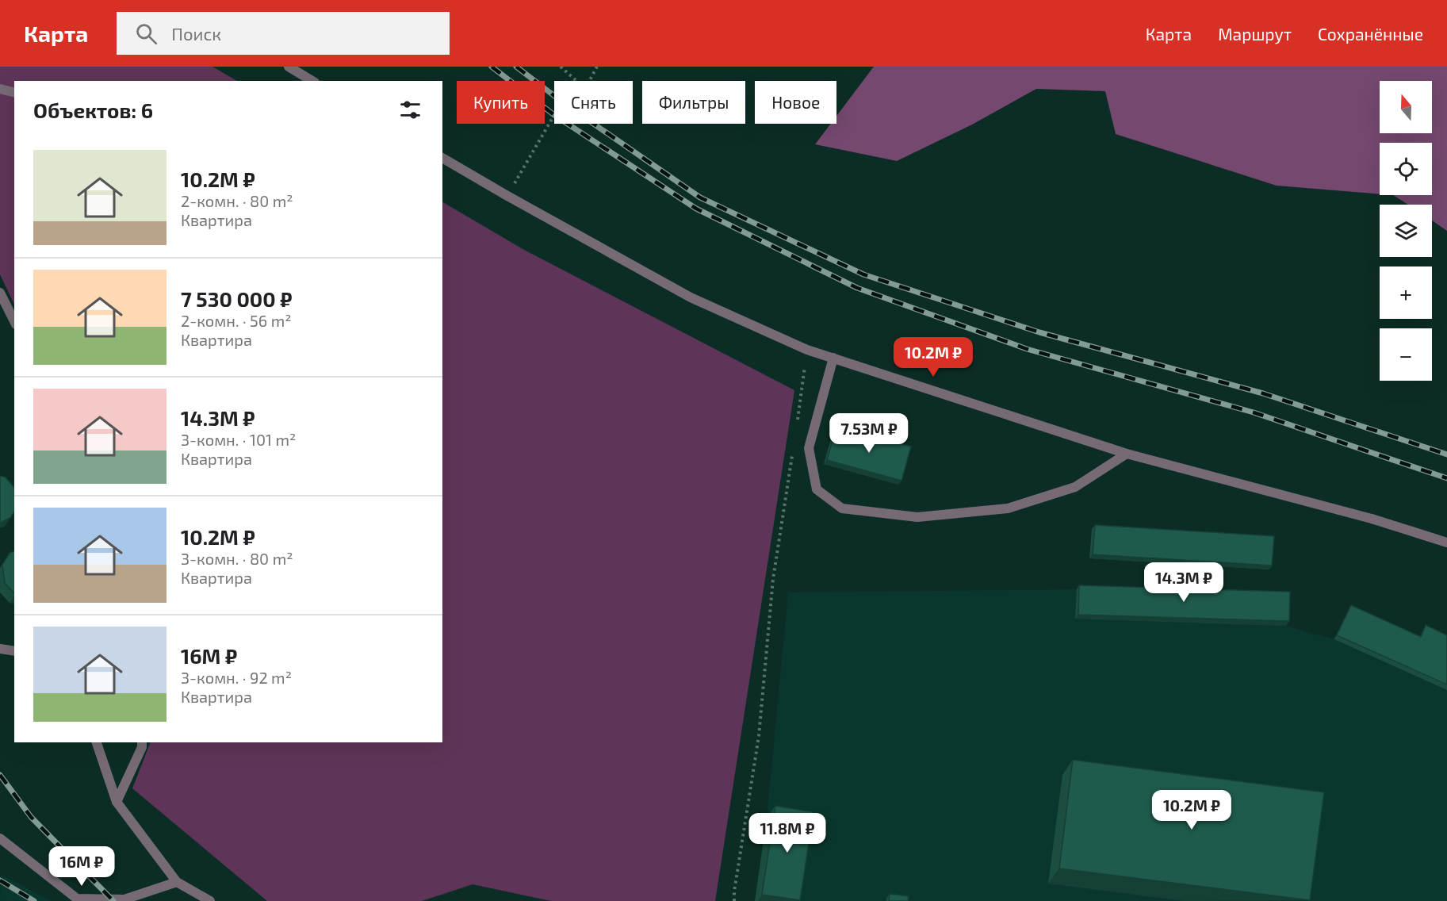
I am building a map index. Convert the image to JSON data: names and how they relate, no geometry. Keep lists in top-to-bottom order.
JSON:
{
  "north": "top",
  "page": {
    "header": "Карта",
    "search": "Поиск",
    "nav": ["Карта", "Маршрут", "Сохранённые"],
    "map_buttons": ["+", "−"],
    "chip": [
      "Купить",
      "Снять",
      "Фильтры",
      "Новое"
    ],
    "heading": "Объектов: 6",
    "list": [
      {
        "name": "10.2M ₽",
        "note": "2-комн. · 80 m² · Квартира"
      },
      {
        "name": "7 530 000 ₽",
        "note": "2-комн. · 56 m² · Квартира"
      },
      {
        "name": "14.3M ₽",
        "note": "3-комн. · 101 m² · Квартира"
      },
      {
        "name": "10.2M ₽",
        "note": "3-комн. · 80 m² · Квартира"
      },
      {
        "name": "16M ₽",
        "note": "3-комн. · 92 m² · Квартира"
      }
    ],
    "price": [
      "10.2M ₽",
      "7.53M ₽",
      "14.3M ₽",
      "10.2M ₽",
      "11.8M ₽",
      "16M ₽"
    ]
  }
}
